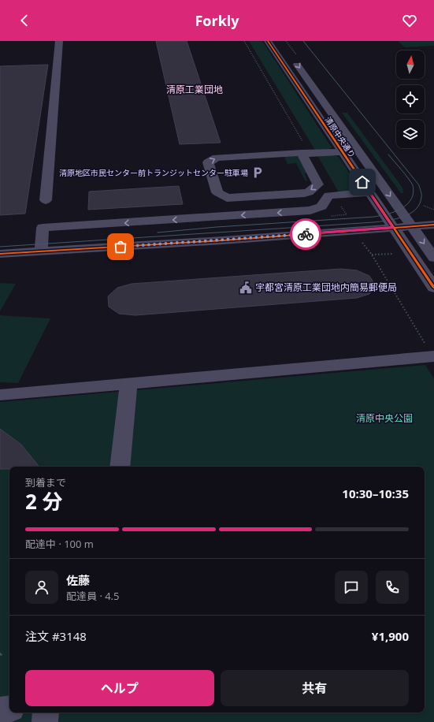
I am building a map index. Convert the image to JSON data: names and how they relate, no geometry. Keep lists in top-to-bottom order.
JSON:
{
  "streets": {
    "street": ["清原中央通り"]
  },
  "districts": ["清原工業団地"],
  "parks": ["清原中央公園"],
  "places": {
    "parking": ["清原地区市民センター前トランジットセンター駐車場"],
    "public building": ["宇都宮清原工業団地内簡易郵便局"]
  },
  "north": "top",
  "page": {
    "header": "Forkly",
    "heading": ["2 分", "到着まで", "10:30–10:35"],
    "panel": [
      "佐藤",
      "配達員 · 4.5",
      "注文 #3148",
      "¥1,900"
    ],
    "bar": "配達中 · 100 m",
    "buttons": ["ヘルプ", "共有"]
  }
}
